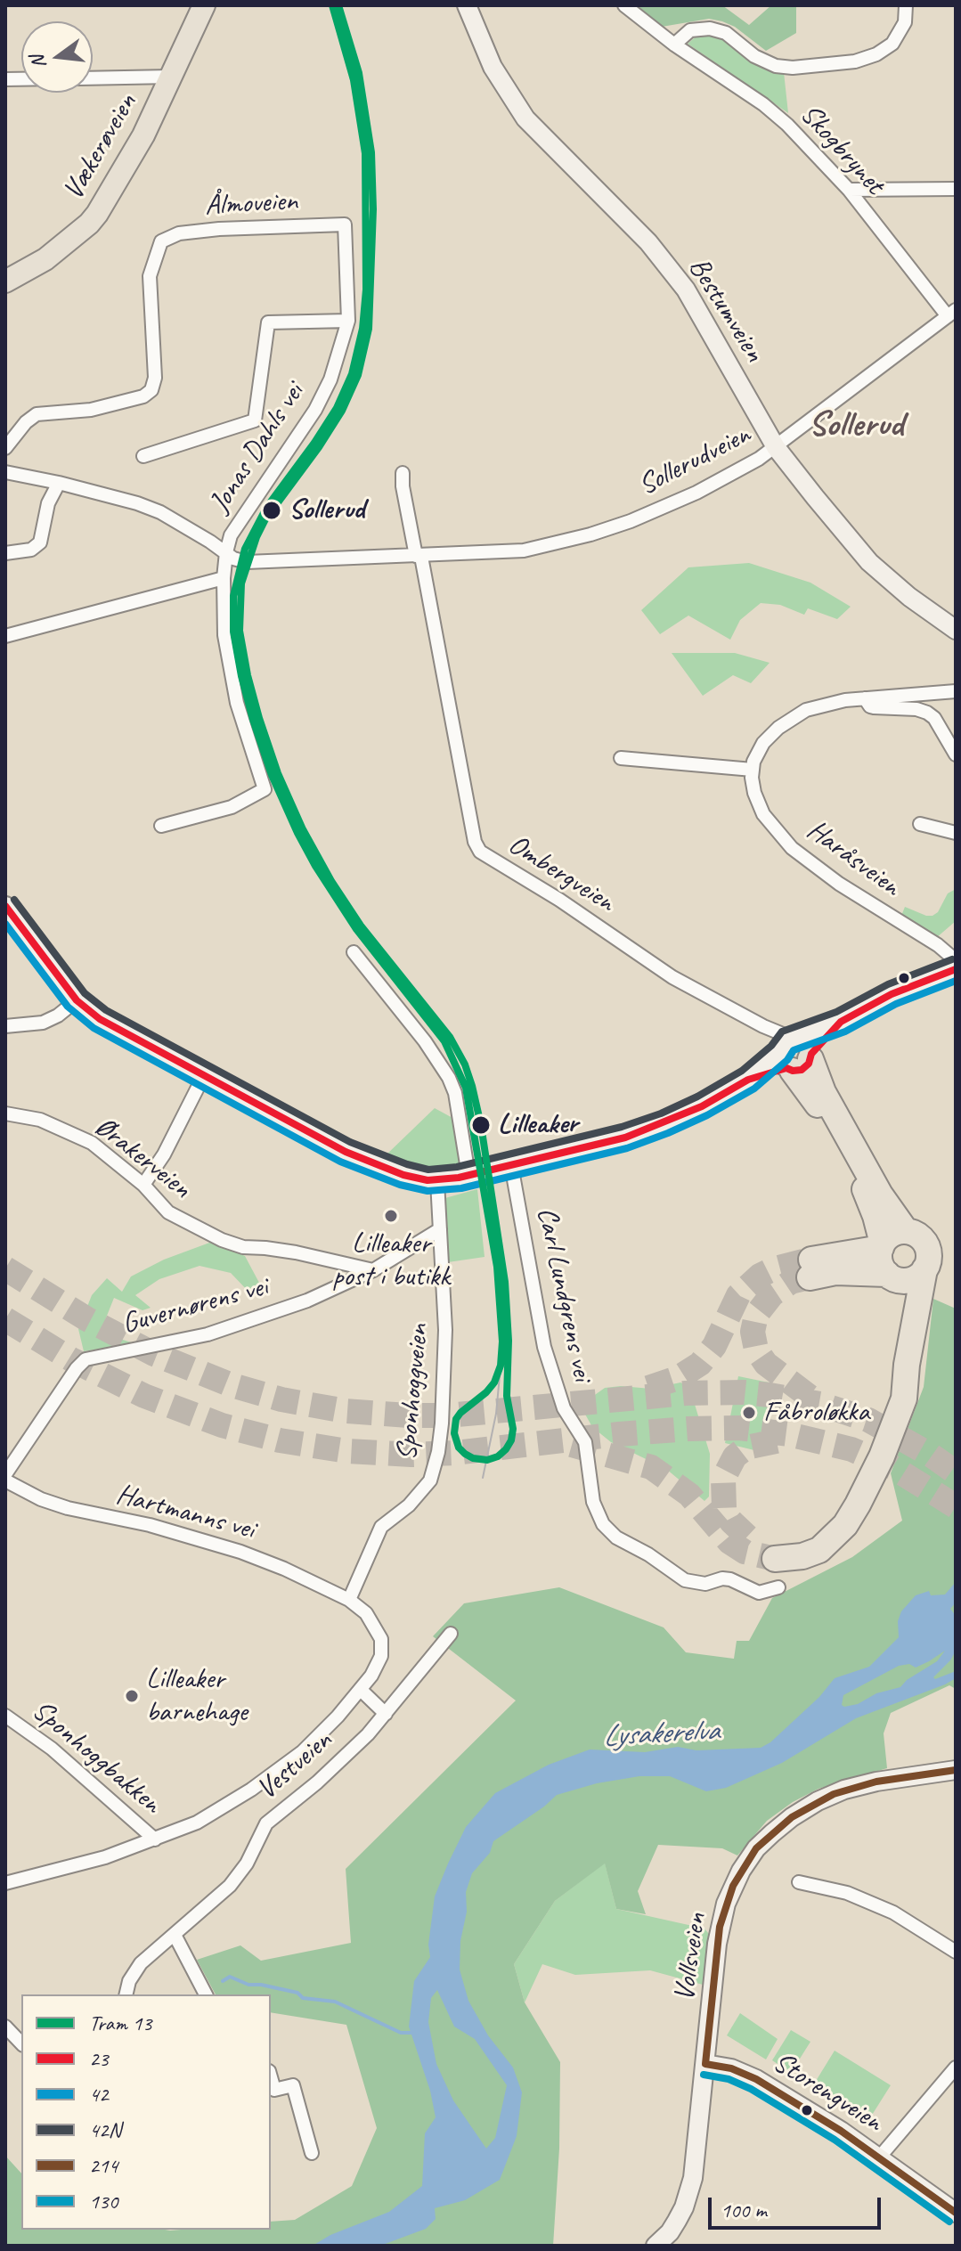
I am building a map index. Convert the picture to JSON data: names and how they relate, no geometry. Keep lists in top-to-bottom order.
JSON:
{
  "streets": {
    "main road": [
      "Vækerøveien",
      "Bestumveien",
      "Vollsveien",
      "Storengveien"
    ],
    "street": [
      "Skogbrynet",
      "Ålmoveien",
      "Jonas Dahls vei",
      "Sollerudveien",
      "Haråsveien",
      "Ombergveien",
      "Ørakerveien",
      "Carl Lundgrens vei",
      "Guvernørens vei",
      "Sponhoggveien",
      "Hartmanns vei",
      "Sponhoggbakken",
      "Vestveien"
    ]
  },
  "crossings": [
    ["Skogbrynet", "Sollerudveien"],
    ["Ålmoveien", "Jonas Dahls vei"],
    ["Bestumveien", "Sollerudveien"],
    ["Jonas Dahls vei", "Sollerudveien"],
    ["Sollerudveien", "Ombergveien"],
    ["Ørakerveien", "Guvernørens vei"],
    ["Guvernørens vei", "Sponhoggveien"],
    ["Sponhoggveien", "Hartmanns vei"],
    ["Vollsveien", "Storengveien"]
  ],
  "districts": ["Sollerud"],
  "water": ["Lysakerelva"],
  "places": [
    "Sollerud",
    "Lilleaker",
    "Lilleaker post i butikk",
    "Fåbroløkka",
    "Lilleaker barnehage"
  ],
  "lines": [
    "tram line 13",
    "transit line 42N",
    "transit line 23",
    "transit line 42",
    "transit line 214",
    "transit line 130"
  ],
  "legend": [
    "Tram 13",
    "23",
    "42",
    "42N",
    "214",
    "130"
  ],
  "scale_bar": "100 m",
  "north": "left"
}
